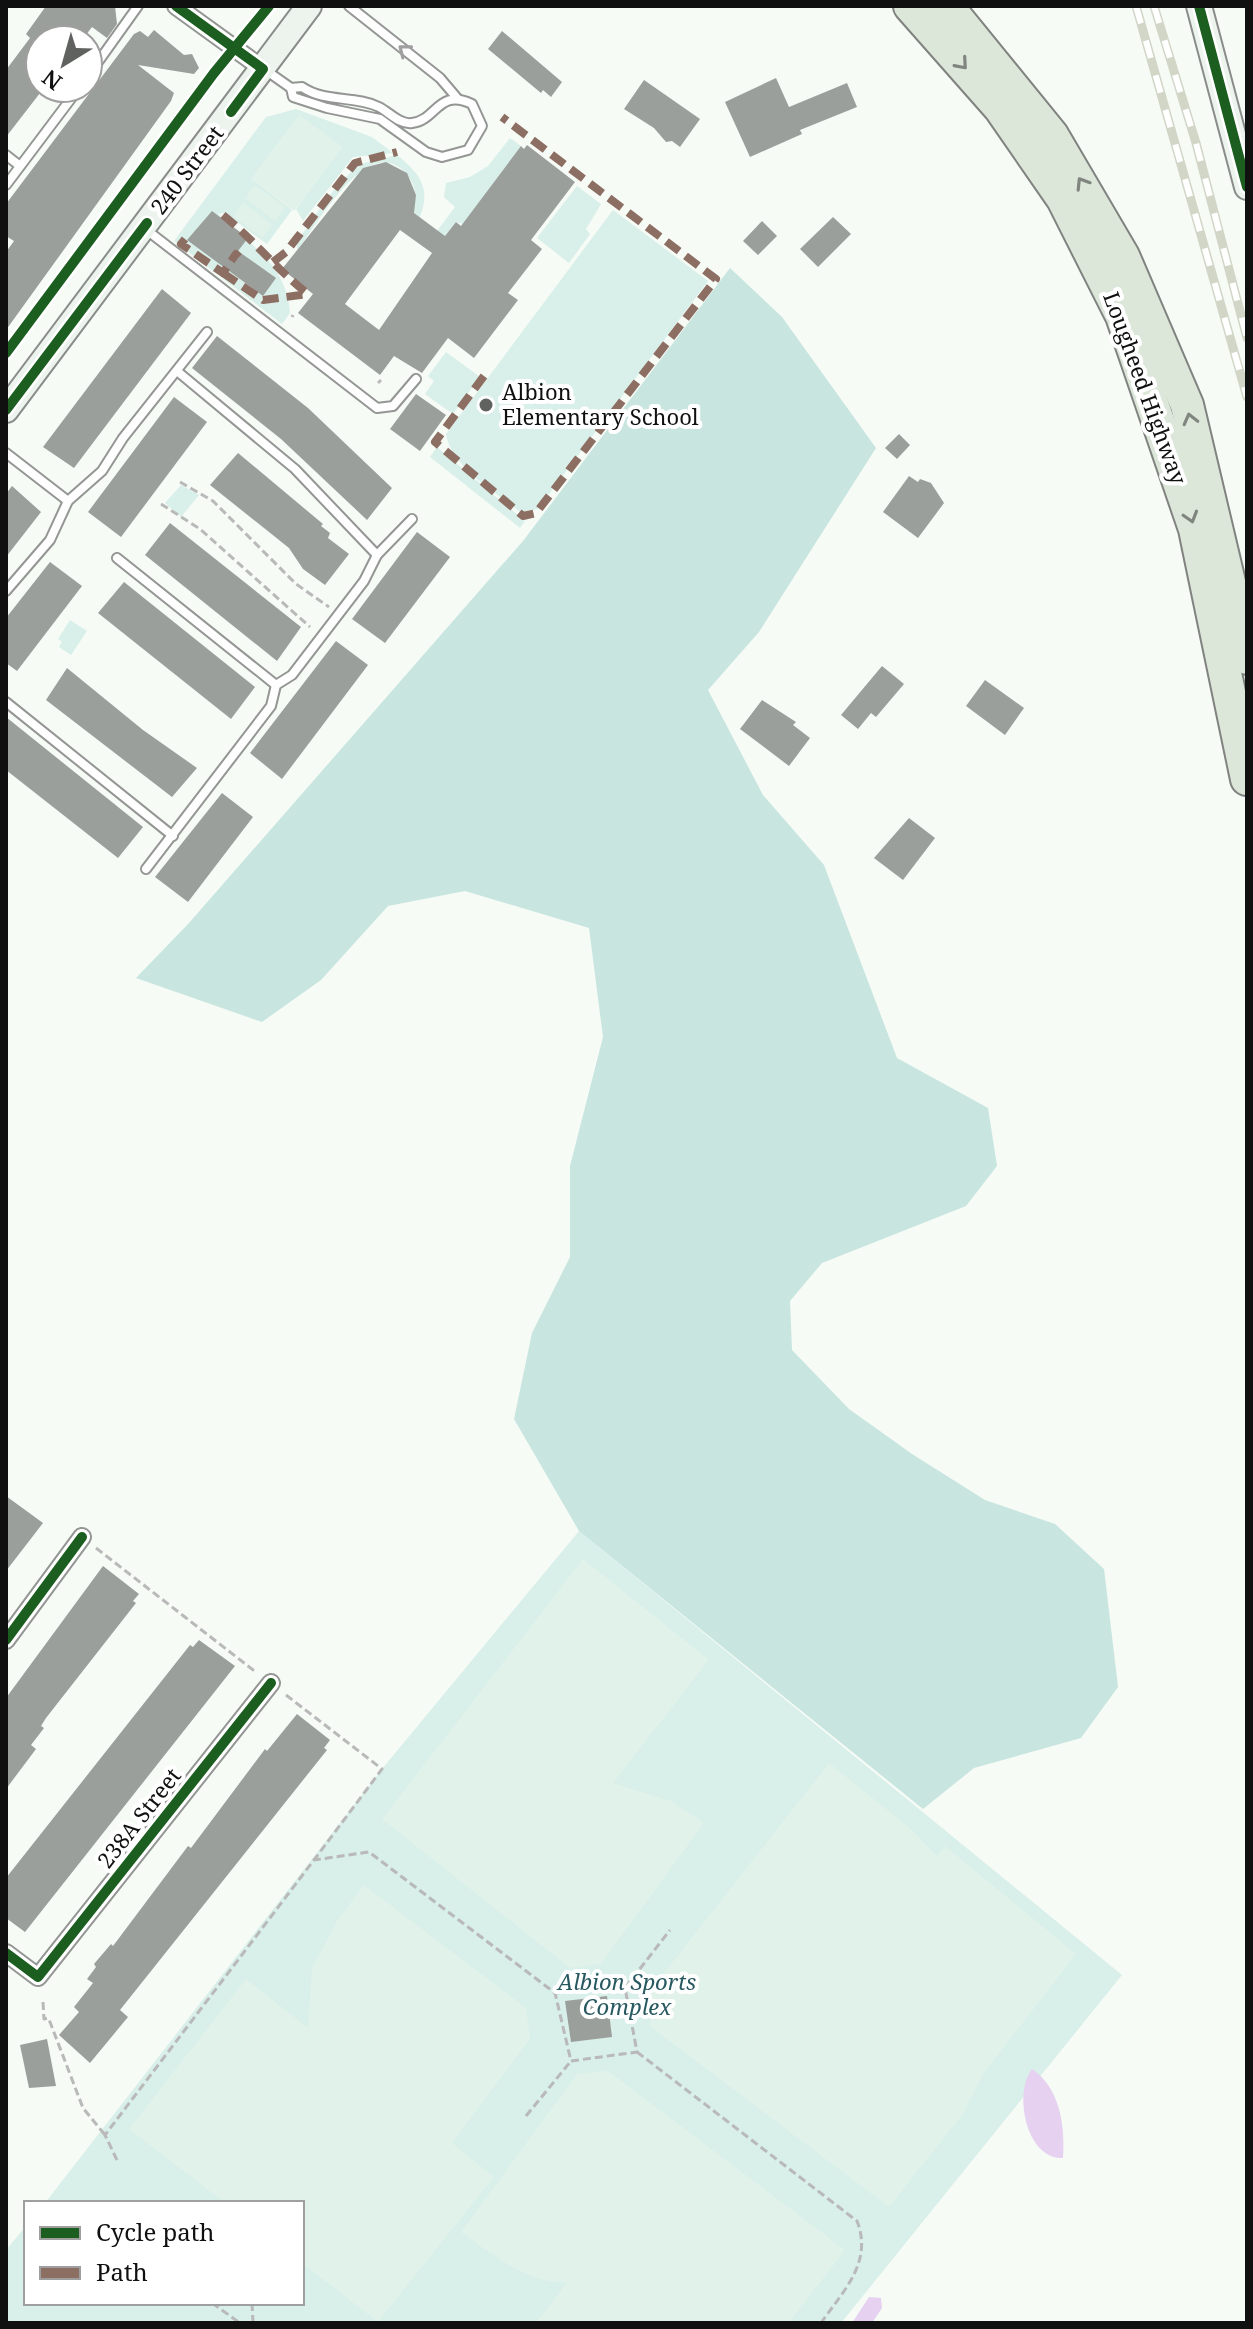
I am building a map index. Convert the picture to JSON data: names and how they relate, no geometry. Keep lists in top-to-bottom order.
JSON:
{
  "streets": {
    "highway": ["Lougheed Highway"],
    "main road": ["240 Street"],
    "street": ["238A Street"]
  },
  "parks": ["Albion Sports Complex"],
  "places": ["Albion Elementary School"],
  "legend": ["Cycle path", "Path"],
  "north": "bottom left"
}
